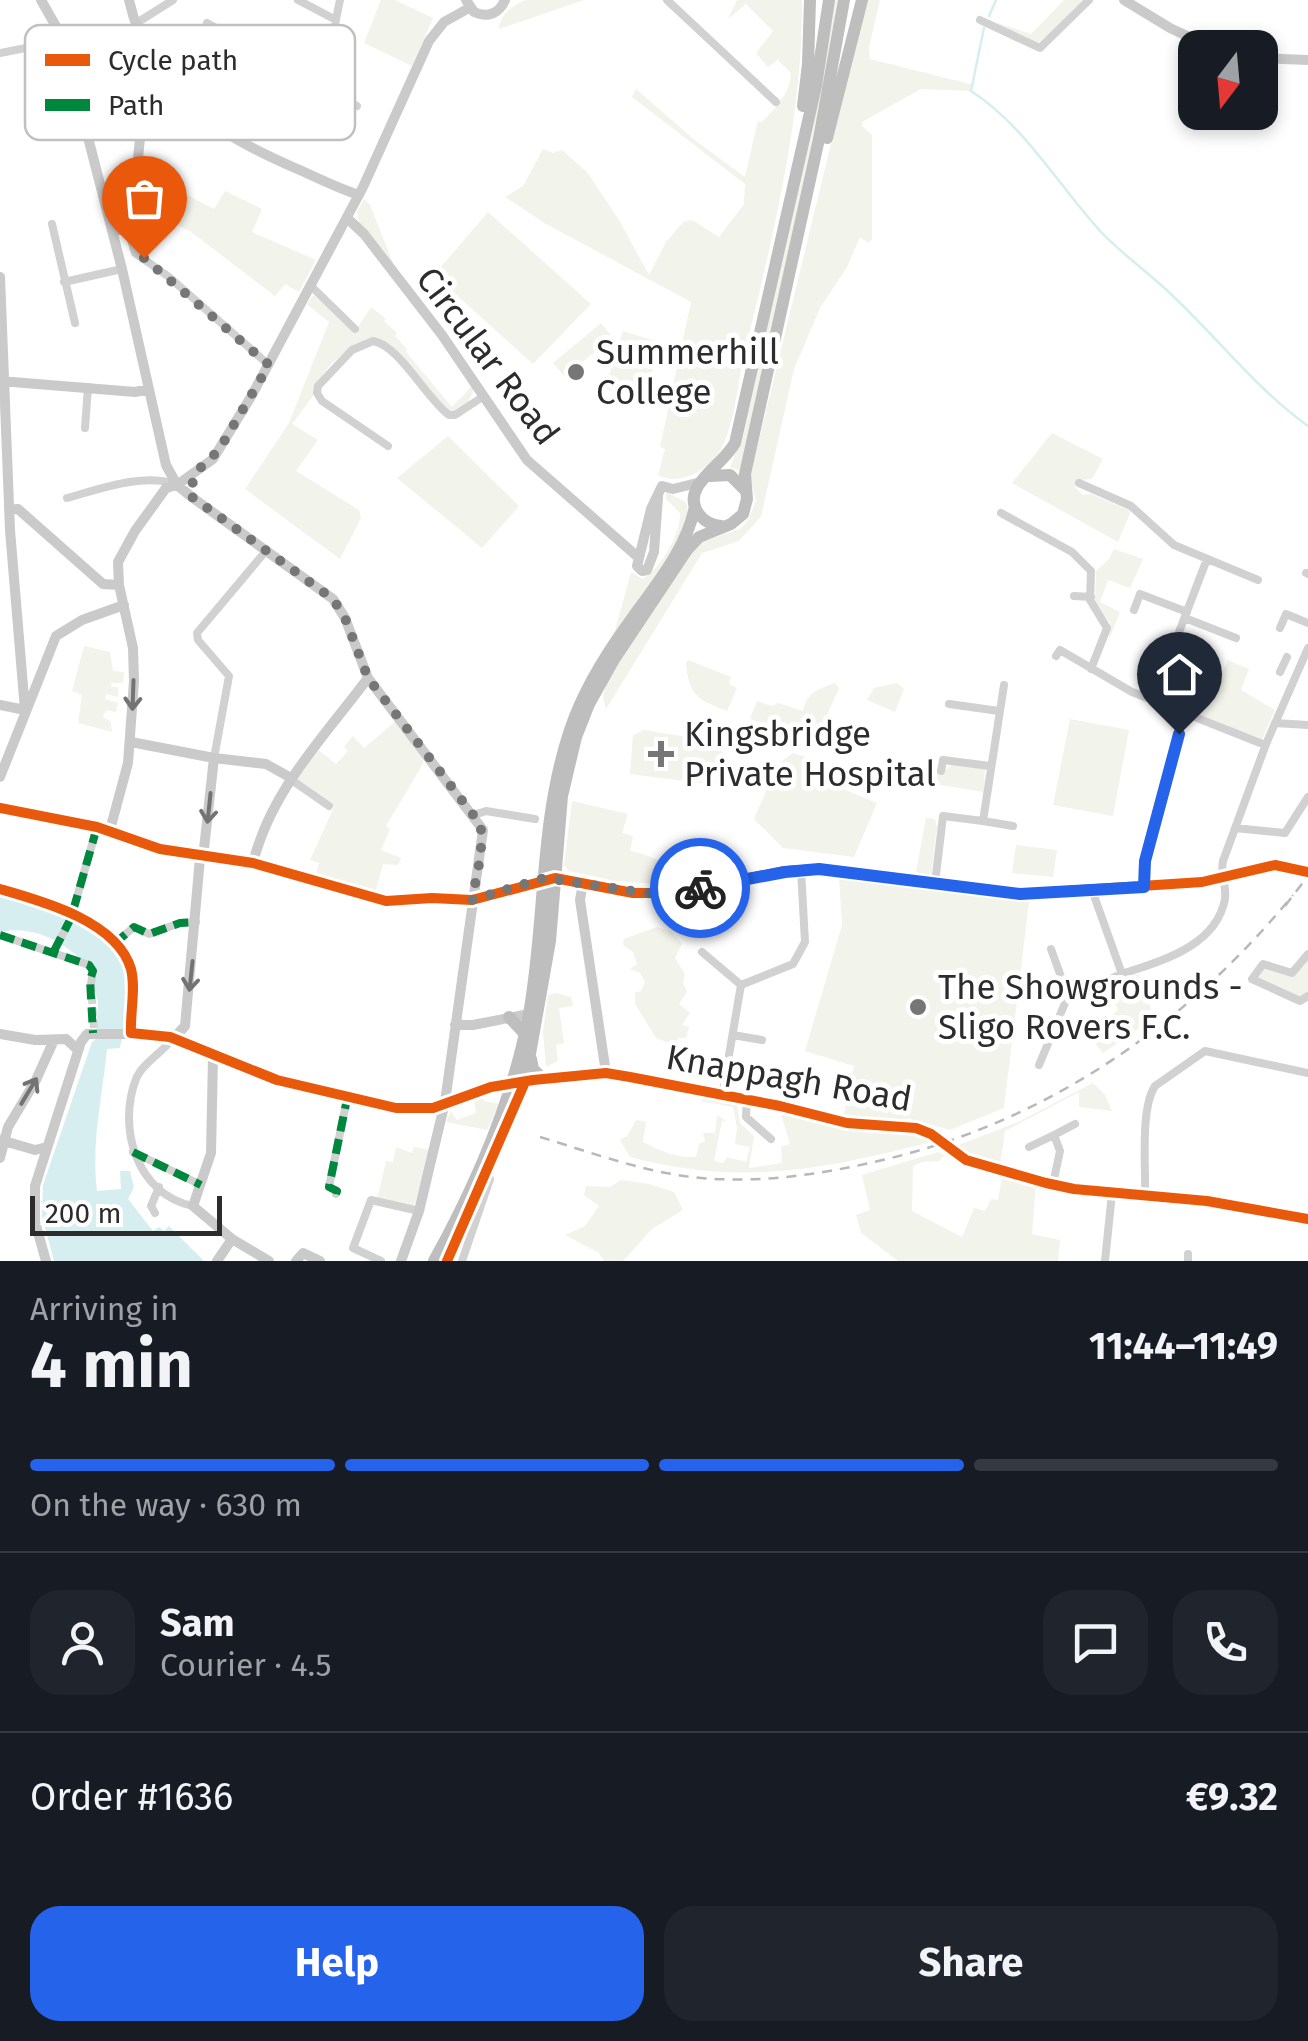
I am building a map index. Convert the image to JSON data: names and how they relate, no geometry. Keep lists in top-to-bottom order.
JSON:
{
  "streets": {
    "street": ["Circular Road", "Knappagh Road"]
  },
  "places": {
    "other": ["Summerhill College", "The Showgrounds - Sligo Rovers F.C."],
    "health": ["Kingsbridge Private Hospital"]
  },
  "legend": ["Cycle path", "Path"],
  "scale_bar": "200 m",
  "north": "bottom",
  "page": {
    "scale": "200 m",
    "heading": ["4 min", "Arriving in", "11:44–11:49"],
    "panel": [
      "Sam",
      "Courier · 4.5",
      "Order #1636",
      "€9.32"
    ],
    "bar": "On the way · 630 m",
    "buttons": ["Help", "Share"]
  }
}
